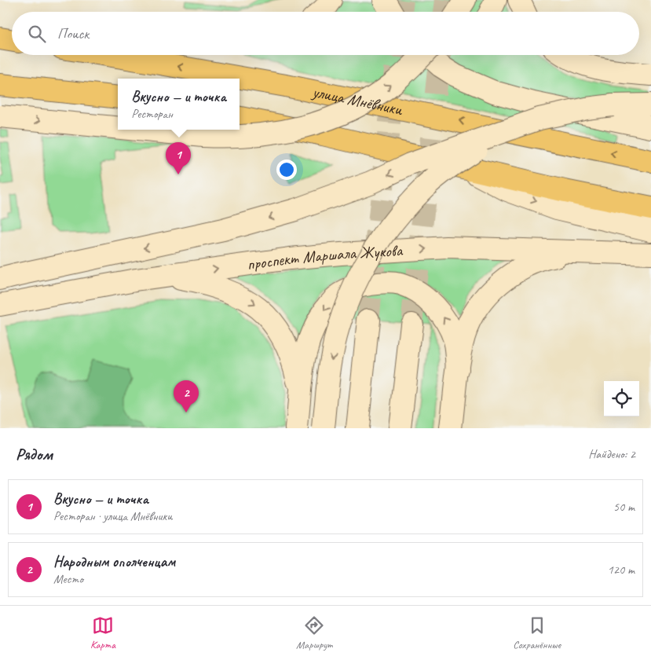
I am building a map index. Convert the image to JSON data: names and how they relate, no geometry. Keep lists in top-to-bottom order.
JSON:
{
  "streets": {
    "main road": ["улица Мнёвники", "проспект Маршала Жукова"]
  },
  "page": {
    "search": "Поиск",
    "popup": ["Вкусно — и точка", "Ресторан"],
    "pins": ["1", "2"],
    "heading": ["Рядом", "Найдено: 2"],
    "list": [
      {
        "mark": "1",
        "name": "Вкусно — и точка",
        "note": "Ресторан · улица Мнёвники",
        "value": "50 m"
      },
      {
        "mark": "2",
        "name": "Народным ополченцам",
        "note": "Место",
        "value": "120 m"
      }
    ],
    "nav": ["Карта", "Маршрут", "Сохранённые"]
  }
}
